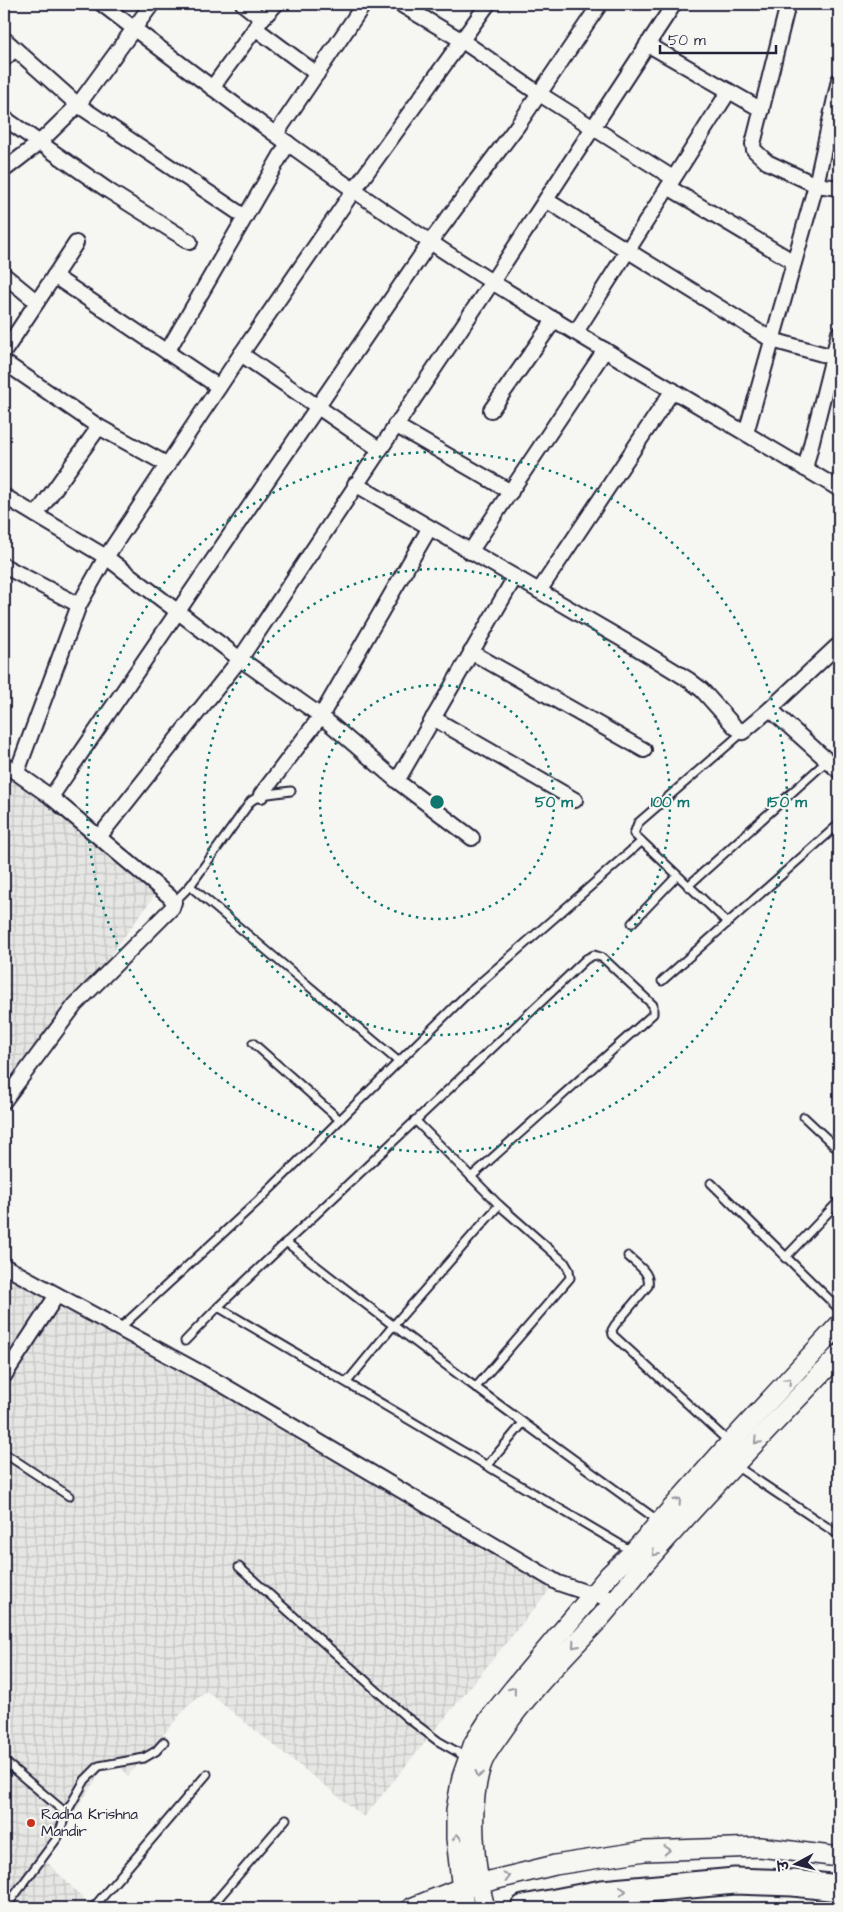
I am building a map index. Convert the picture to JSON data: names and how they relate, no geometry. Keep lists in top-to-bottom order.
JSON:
{
  "places": ["Radha Krishna Mandir"],
  "scale_bar": "50 m",
  "north": "left",
  "rings": ["50 m", "100 m", "150 m"]
}
